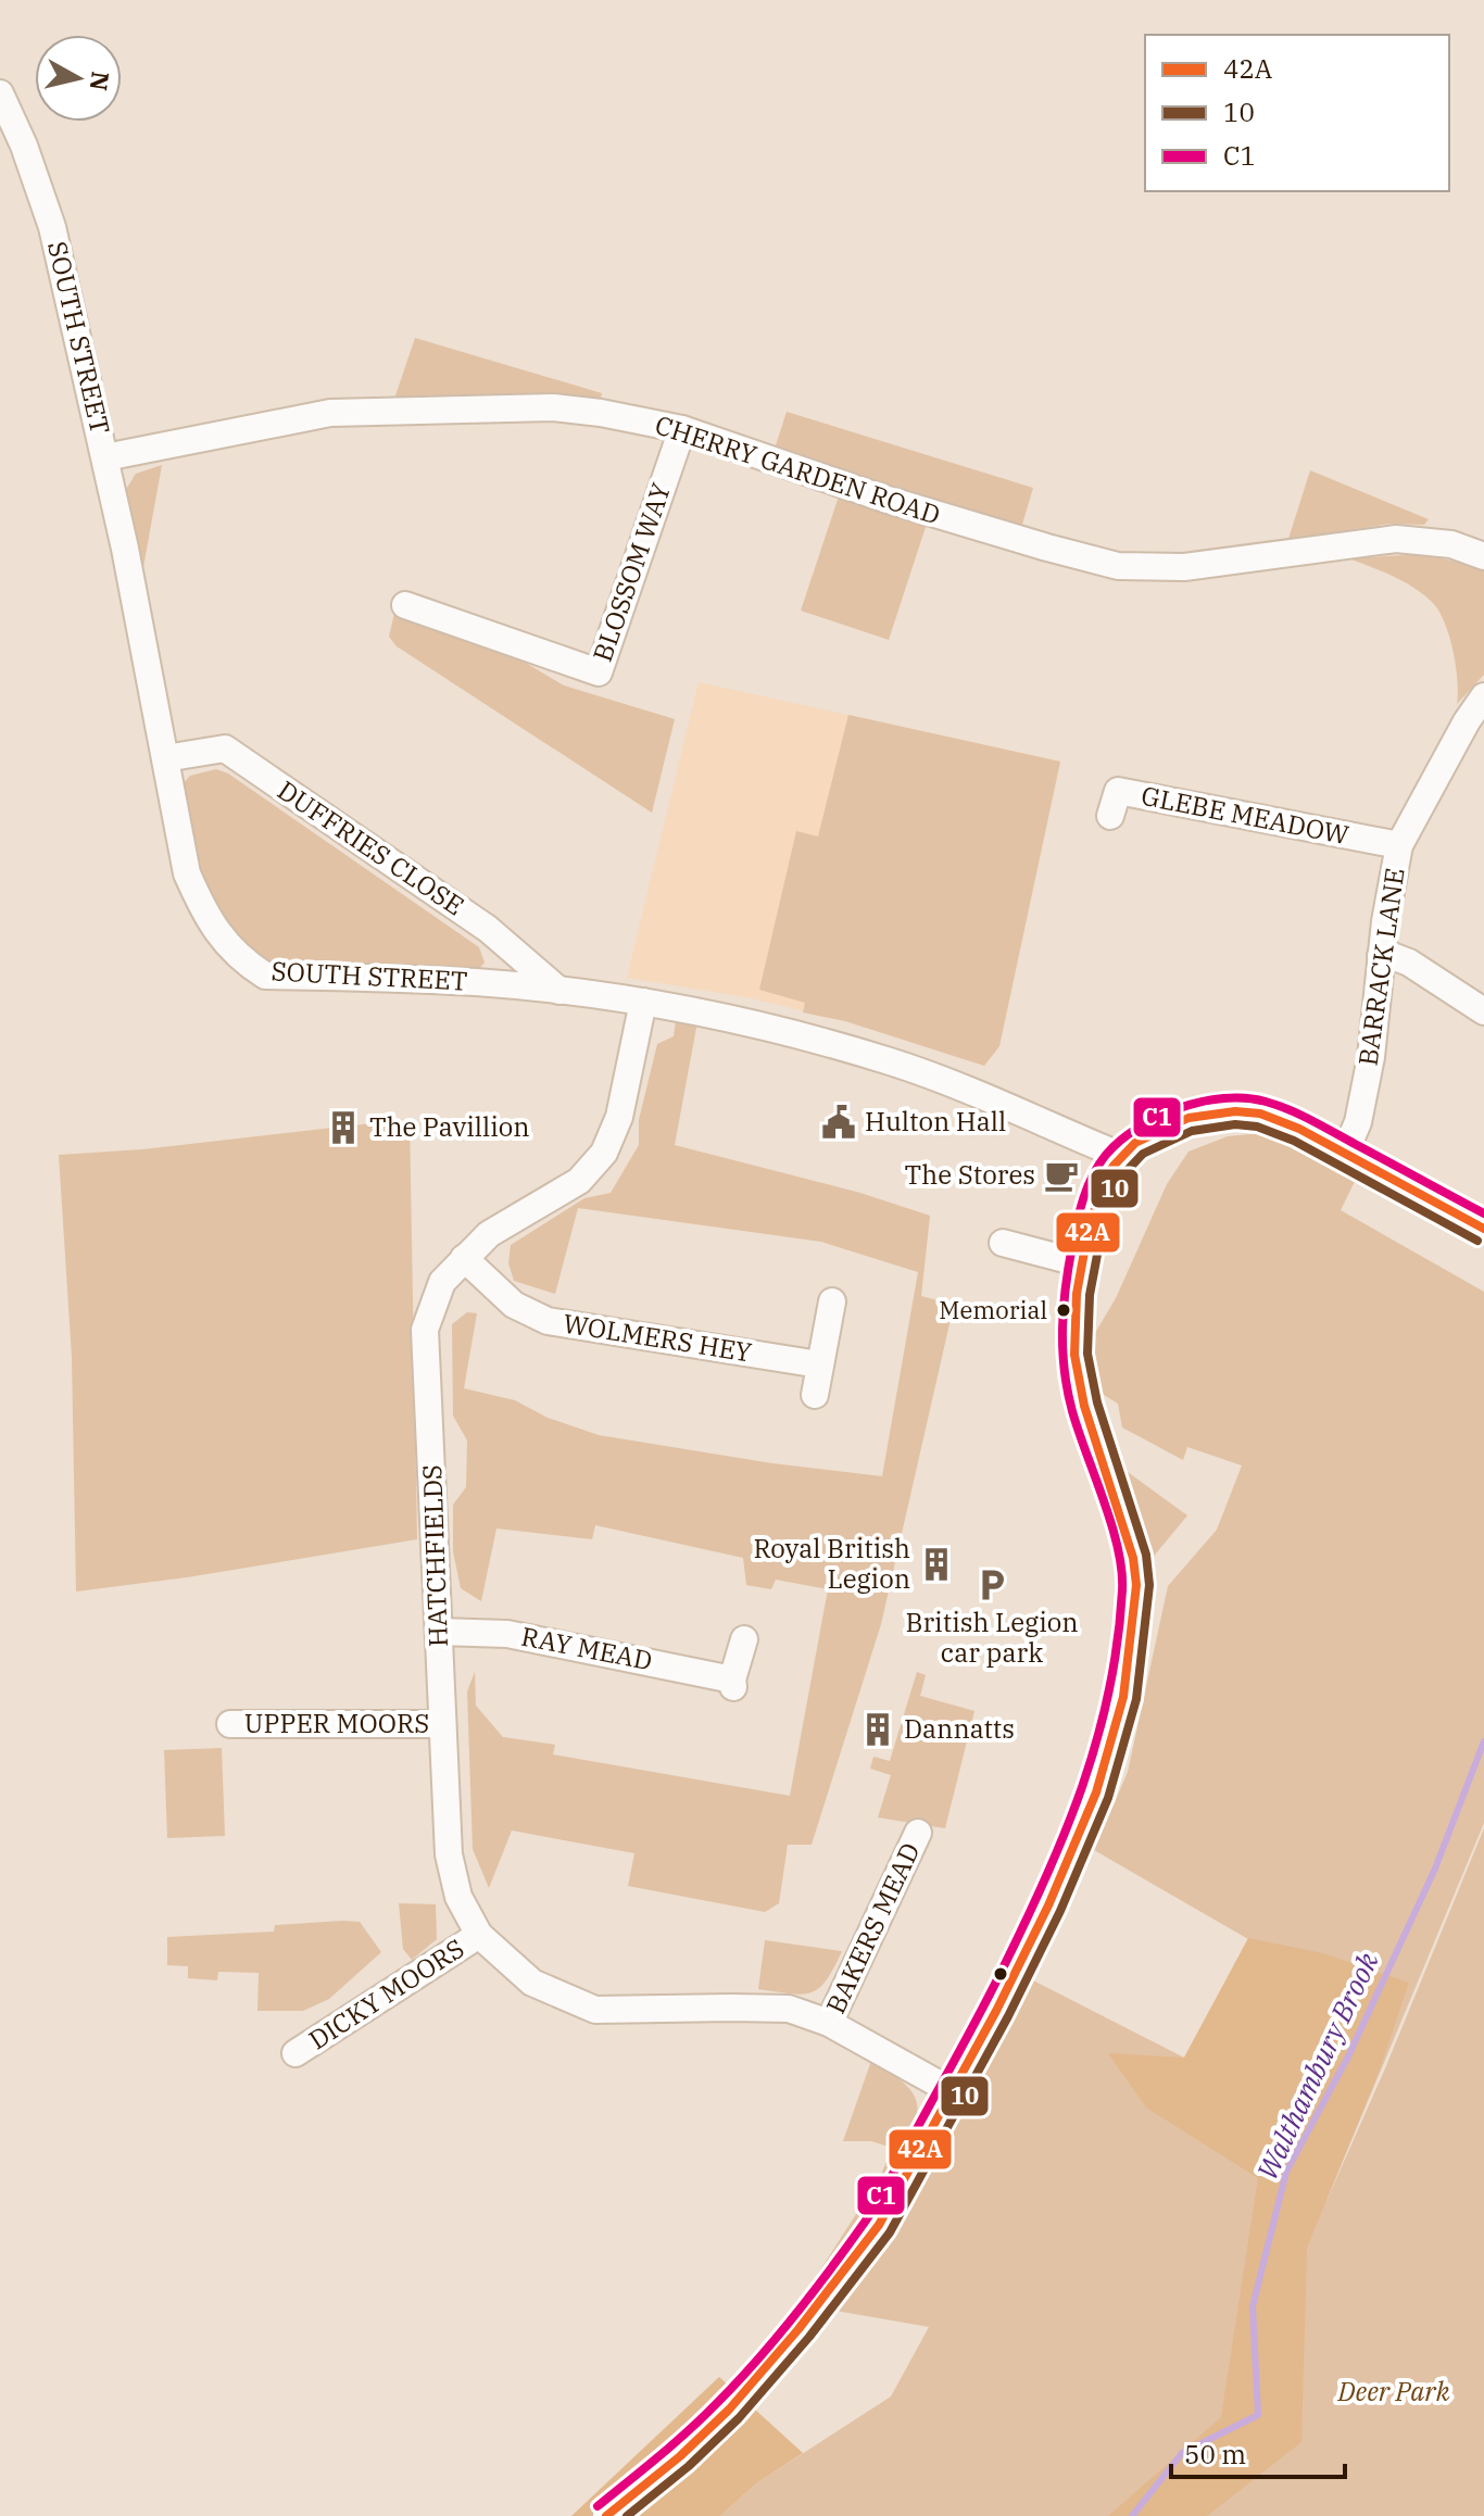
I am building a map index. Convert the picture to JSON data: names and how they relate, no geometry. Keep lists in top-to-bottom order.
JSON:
{
  "streets": {
    "street": [
      "SOUTH STREET",
      "CHERRY GARDEN ROAD",
      "BLOSSOM WAY",
      "GLEBE MEADOW",
      "DUFFRIES CLOSE",
      "BARRACK LANE",
      "WOLMERS HEY",
      "HATCHFIELDS",
      "RAY MEAD",
      "UPPER MOORS",
      "BAKERS MEAD",
      "DICKY MOORS"
    ]
  },
  "crossings": [
    ["SOUTH STREET", "CHERRY GARDEN ROAD"],
    ["SOUTH STREET", "DUFFRIES CLOSE"],
    ["SOUTH STREET", "HATCHFIELDS"],
    ["CHERRY GARDEN ROAD", "BLOSSOM WAY"],
    ["GLEBE MEADOW", "BARRACK LANE"],
    ["WOLMERS HEY", "HATCHFIELDS"],
    ["HATCHFIELDS", "RAY MEAD"],
    ["HATCHFIELDS", "UPPER MOORS"],
    ["HATCHFIELDS", "BAKERS MEAD"],
    ["HATCHFIELDS", "DICKY MOORS"]
  ],
  "water": ["Walthambury Brook"],
  "parks": ["Deer Park"],
  "places": {
    "public building": ["Hulton Hall"],
    "building": ["The Pavillion", "Royal British Legion", "Dannatts"],
    "cafe": ["The Stores"],
    "other": ["Memorial"],
    "parking": ["British Legion car park"]
  },
  "lines": ["transit line C1", "transit line 42A", "transit line 10"],
  "legend": ["42A", "10", "C1"],
  "scale_bar": "50 m",
  "north": "right"
}
